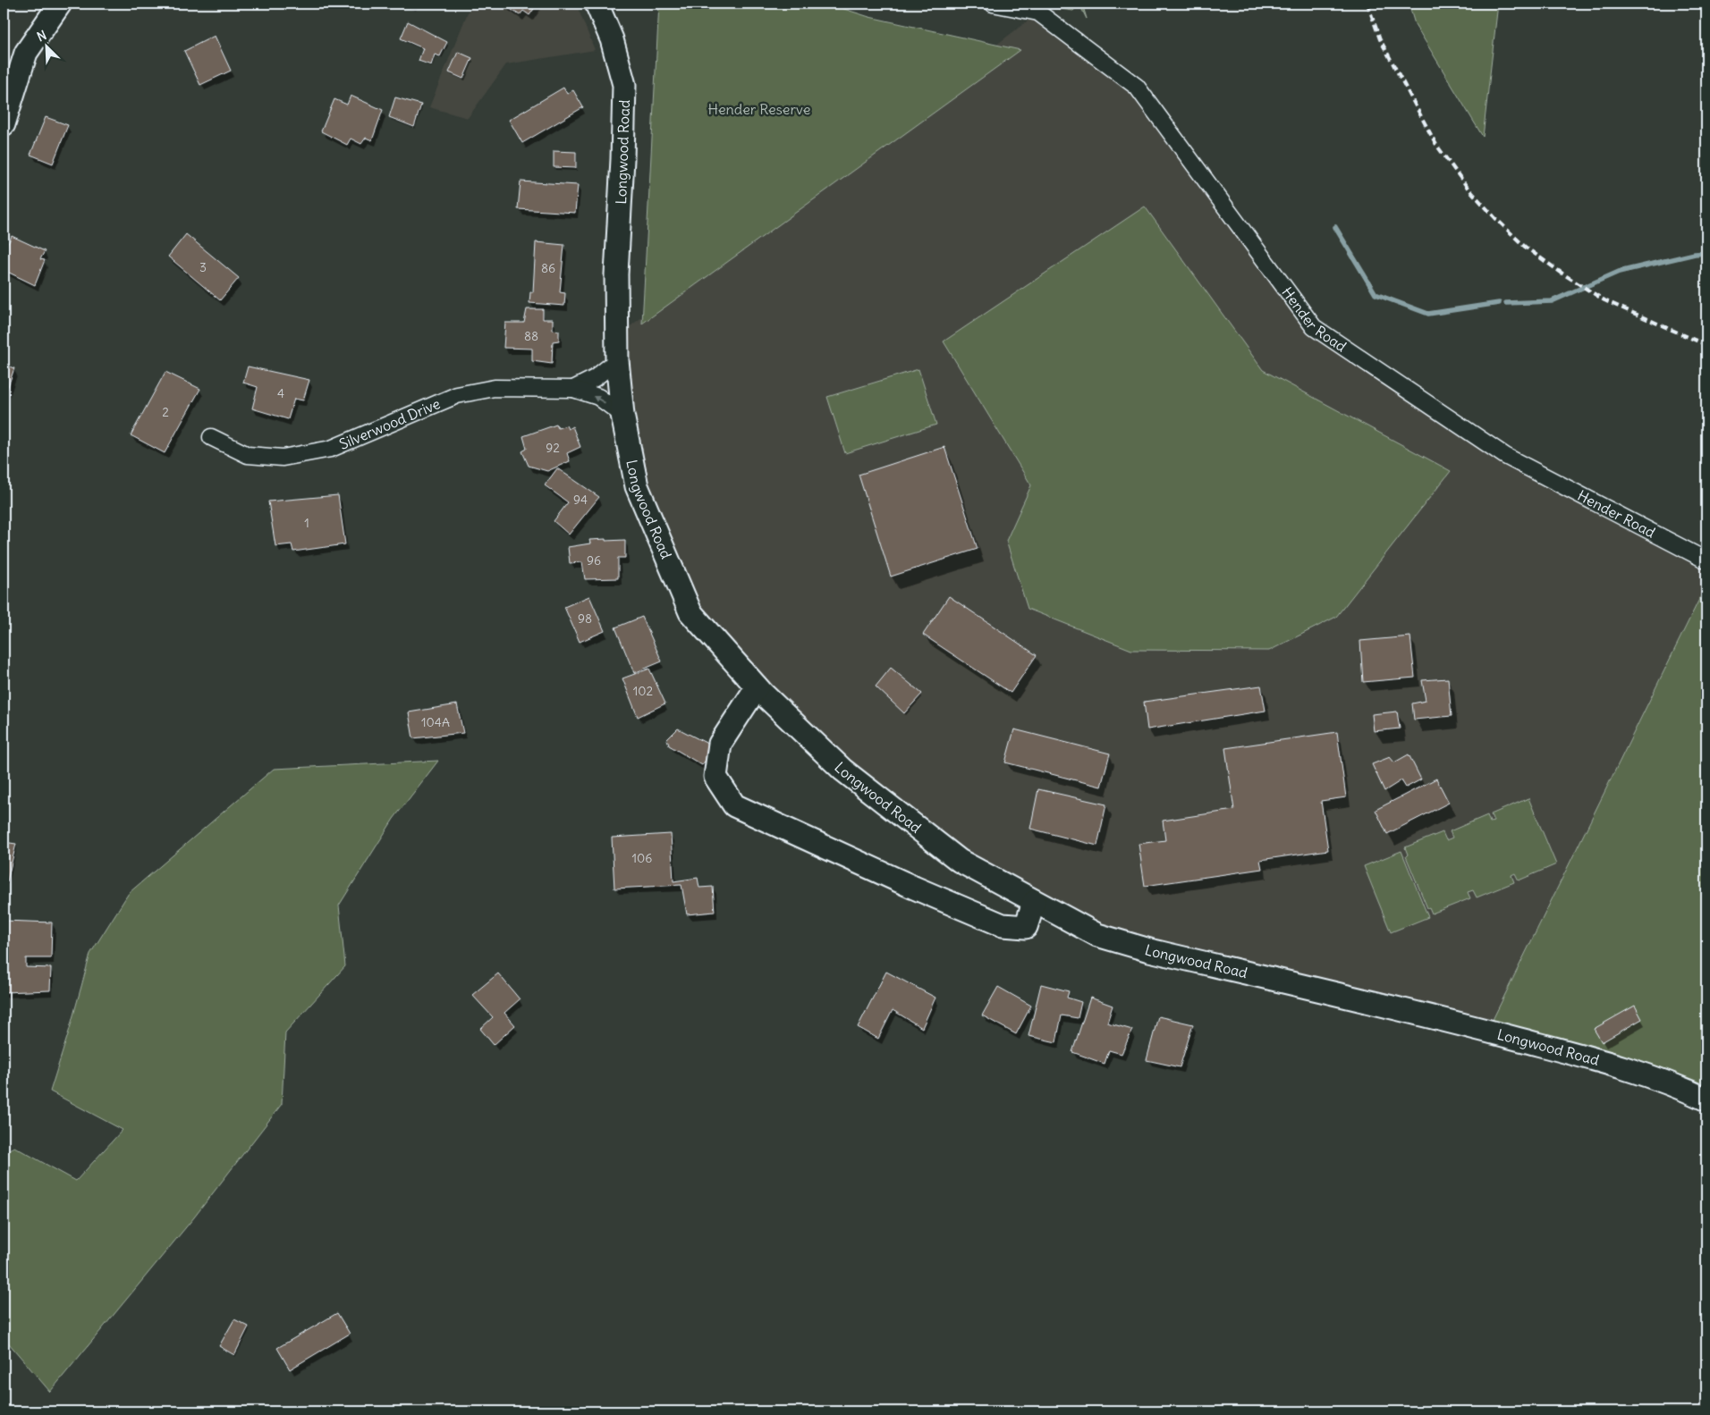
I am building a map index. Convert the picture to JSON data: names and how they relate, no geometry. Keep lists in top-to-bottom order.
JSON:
{
  "streets": {
    "street": ["Longwood Road", "Hender Road", "Silverwood Drive"]
  },
  "crossings": [
    ["Longwood Road", "Silverwood Drive"]
  ],
  "parks": ["Hender Reserve"],
  "house_numbers": [
    "3",
    "86",
    "88",
    "4",
    "2",
    "92",
    "94",
    "1",
    "96",
    "98",
    "102",
    "104A",
    "106"
  ],
  "north": "top left"
}
